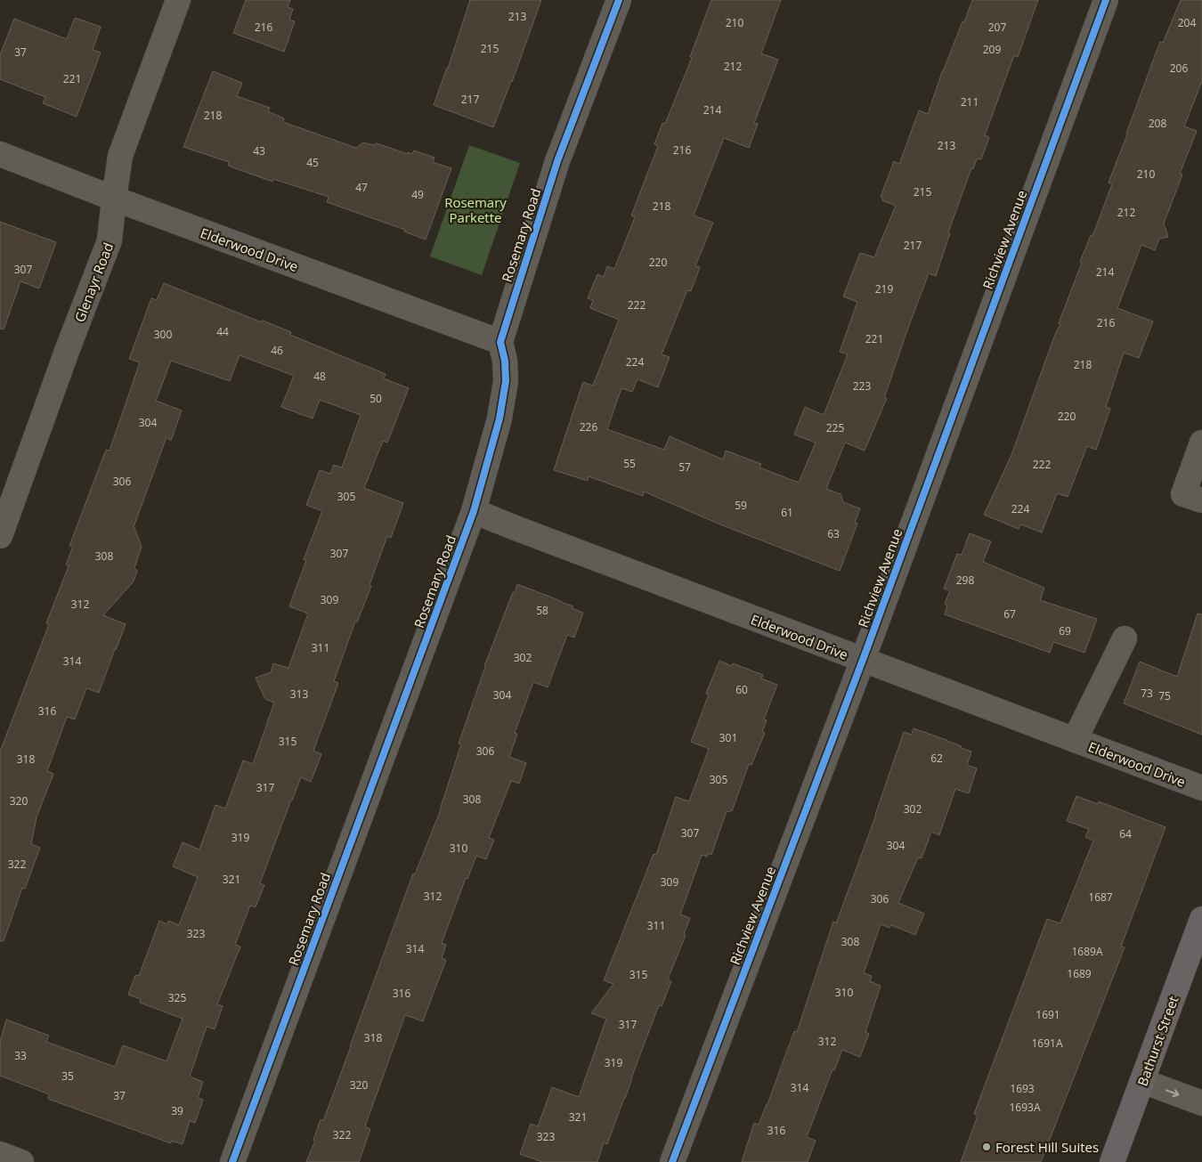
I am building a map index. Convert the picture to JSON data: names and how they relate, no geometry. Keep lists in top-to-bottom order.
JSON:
{
  "streets": {
    "main road": ["Bathurst Street"],
    "street": [
      "Rosemary Road",
      "Richview Avenue",
      "Elderwood Drive",
      "Glenayr Road"
    ]
  },
  "crossings": [
    ["Rosemary Road", "Elderwood Drive"],
    ["Richview Avenue", "Elderwood Drive"],
    ["Elderwood Drive", "Glenayr Road"]
  ],
  "parks": ["Rosemary Parkette"],
  "places": ["Forest Hill Suites"],
  "house_numbers": [
    "213",
    "210",
    "204",
    "216",
    "207",
    "215",
    "209",
    "37",
    "212",
    "206",
    "221",
    "217",
    "211",
    "214",
    "218",
    "208",
    "213",
    "216",
    "43",
    "45",
    "210",
    "47",
    "215",
    "49",
    "218",
    "212",
    "217",
    "220",
    "307",
    "214",
    "219",
    "222",
    "216",
    "44",
    "300",
    "221",
    "46",
    "224",
    "218",
    "48",
    "223",
    "50",
    "220",
    "304",
    "226",
    "225",
    "55",
    "222",
    "57",
    "306",
    "305",
    "59",
    "224",
    "61",
    "63",
    "307",
    "308",
    "298",
    "309",
    "312",
    "58",
    "67",
    "69",
    "311",
    "302",
    "314",
    "60",
    "73",
    "313",
    "304",
    "75",
    "316",
    "301",
    "315",
    "306",
    "62",
    "318",
    "305",
    "317",
    "308",
    "320",
    "302",
    "307",
    "64",
    "319",
    "304",
    "310",
    "322",
    "321",
    "309",
    "312",
    "1687",
    "306",
    "311",
    "323",
    "308",
    "314",
    "1689A",
    "1689",
    "315",
    "310",
    "316",
    "325",
    "1691",
    "317",
    "318",
    "312",
    "1691A",
    "33",
    "319",
    "35",
    "320",
    "314",
    "1693",
    "37",
    "1693A",
    "39",
    "321",
    "316",
    "322",
    "323"
  ]
}
